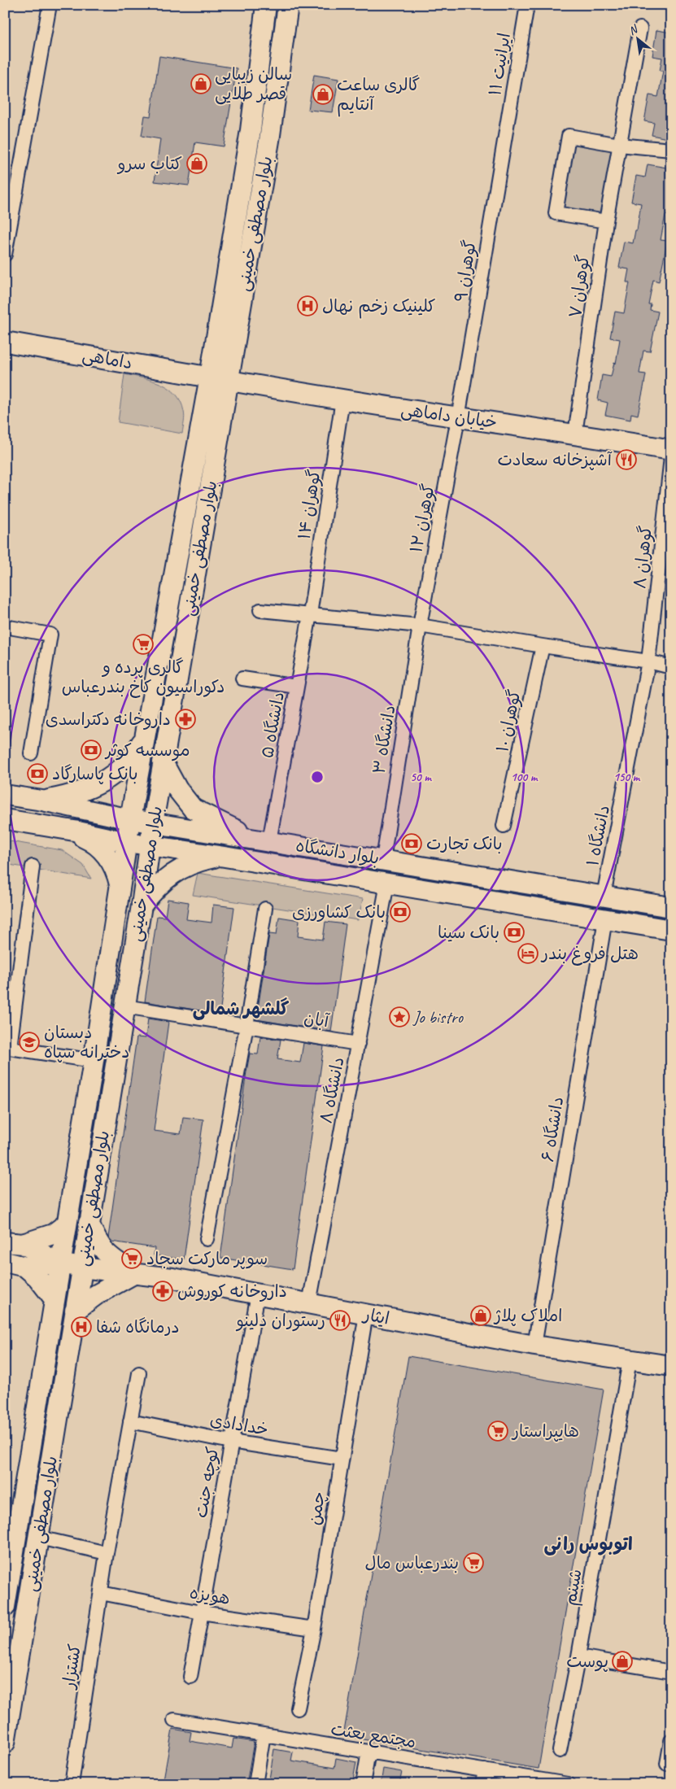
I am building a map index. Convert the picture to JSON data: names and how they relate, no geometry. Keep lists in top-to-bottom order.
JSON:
{
  "streets": {
    "main road": [
      "بلوار مصطفی خمینی",
      "داماهی",
      "خیابان داماهی",
      "بلوار دانشگاه",
      "ایثار"
    ],
    "street": [
      "ایرانیت ۱۱",
      "گوهران ۹",
      "گوهران ۷",
      "گوهران ۱۴",
      "گوهران ۱۲",
      "گوهران ۸",
      "گوهران ۱۰",
      "دانشگاه ۵",
      "دانشگاه ۳",
      "دانشگاه ۱",
      "آبان",
      "دانشگاه ۸",
      "دانشگاه ۶",
      "خدادادی",
      "کوچه جنت",
      "چمن",
      "شبنم",
      "هویزه",
      "کشتزار",
      "مجتمع بعثت"
    ]
  },
  "crossings": [
    ["ایرانیت ۱۱", "گوهران ۹"],
    ["بلوار مصطفی خمینی", "داماهی"],
    ["بلوار مصطفی خمینی", "خیابان داماهی"],
    ["بلوار مصطفی خمینی", "بلوار دانشگاه"],
    ["بلوار مصطفی خمینی", "آبان"],
    ["بلوار مصطفی خمینی", "ایثار"],
    ["گوهران ۹", "خیابان داماهی"],
    ["گوهران ۹", "گوهران ۱۲"],
    ["گوهران ۷", "خیابان داماهی"],
    ["داماهی", "خیابان داماهی"],
    ["خیابان داماهی", "گوهران ۱۴"],
    ["خیابان داماهی", "گوهران ۱۲"],
    ["گوهران ۱۴", "دانشگاه ۵"],
    ["گوهران ۱۲", "دانشگاه ۳"],
    ["گوهران ۸", "دانشگاه ۱"],
    ["دانشگاه ۵", "بلوار دانشگاه"],
    ["دانشگاه ۳", "بلوار دانشگاه"],
    ["دانشگاه ۱", "بلوار دانشگاه"],
    ["بلوار دانشگاه", "دانشگاه ۸"],
    ["بلوار دانشگاه", "دانشگاه ۶"],
    ["آبان", "دانشگاه ۸"],
    ["دانشگاه ۸", "ایثار"],
    ["دانشگاه ۶", "ایثار"],
    ["ایثار", "کوچه جنت"],
    ["ایثار", "چمن"],
    ["ایثار", "شبنم"],
    ["خدادادی", "کوچه جنت"],
    ["خدادادی", "چمن"],
    ["خدادادی", "کشتزار"],
    ["کوچه جنت", "هویزه"],
    ["چمن", "هویزه"],
    ["هویزه", "کشتزار"]
  ],
  "districts": ["گلشهر شمالی", "اتوبوس رانی"],
  "places": {
    "shop": [
      "سالن زیبایی قصر طلایی",
      "گالری ساعت آنتایم",
      "کتاب سرو",
      "املاک پلاژ",
      "پوست"
    ],
    "hospital": ["کلینیک زخم نهال", "درمانگاه شفا"],
    "restaurant": ["آشپزخانه سعادت", "رستوران دلینو"],
    "supermarket": [
      "گالری پرده و دکوراسیون کاخ بندرعباس",
      "سوپر مارکت سجاد",
      "هایپراستار",
      "بندرعباس مال"
    ],
    "pharmacy": ["داروخانه دکتراسدی", "داروخانه کوروش"],
    "bank": [
      "موسسه کوثر",
      "بانک پاسارگاد",
      "بانک تجارت",
      "بانک کشاورزی",
      "بانک سینا"
    ],
    "hotel": ["هتل فروغ بندر"],
    "place": ["Jo bistro"],
    "school or university": ["دبستان دخترانه سپاه"]
  },
  "north": "top left",
  "rings": ["50 m", "100 m", "150 m"]
}
